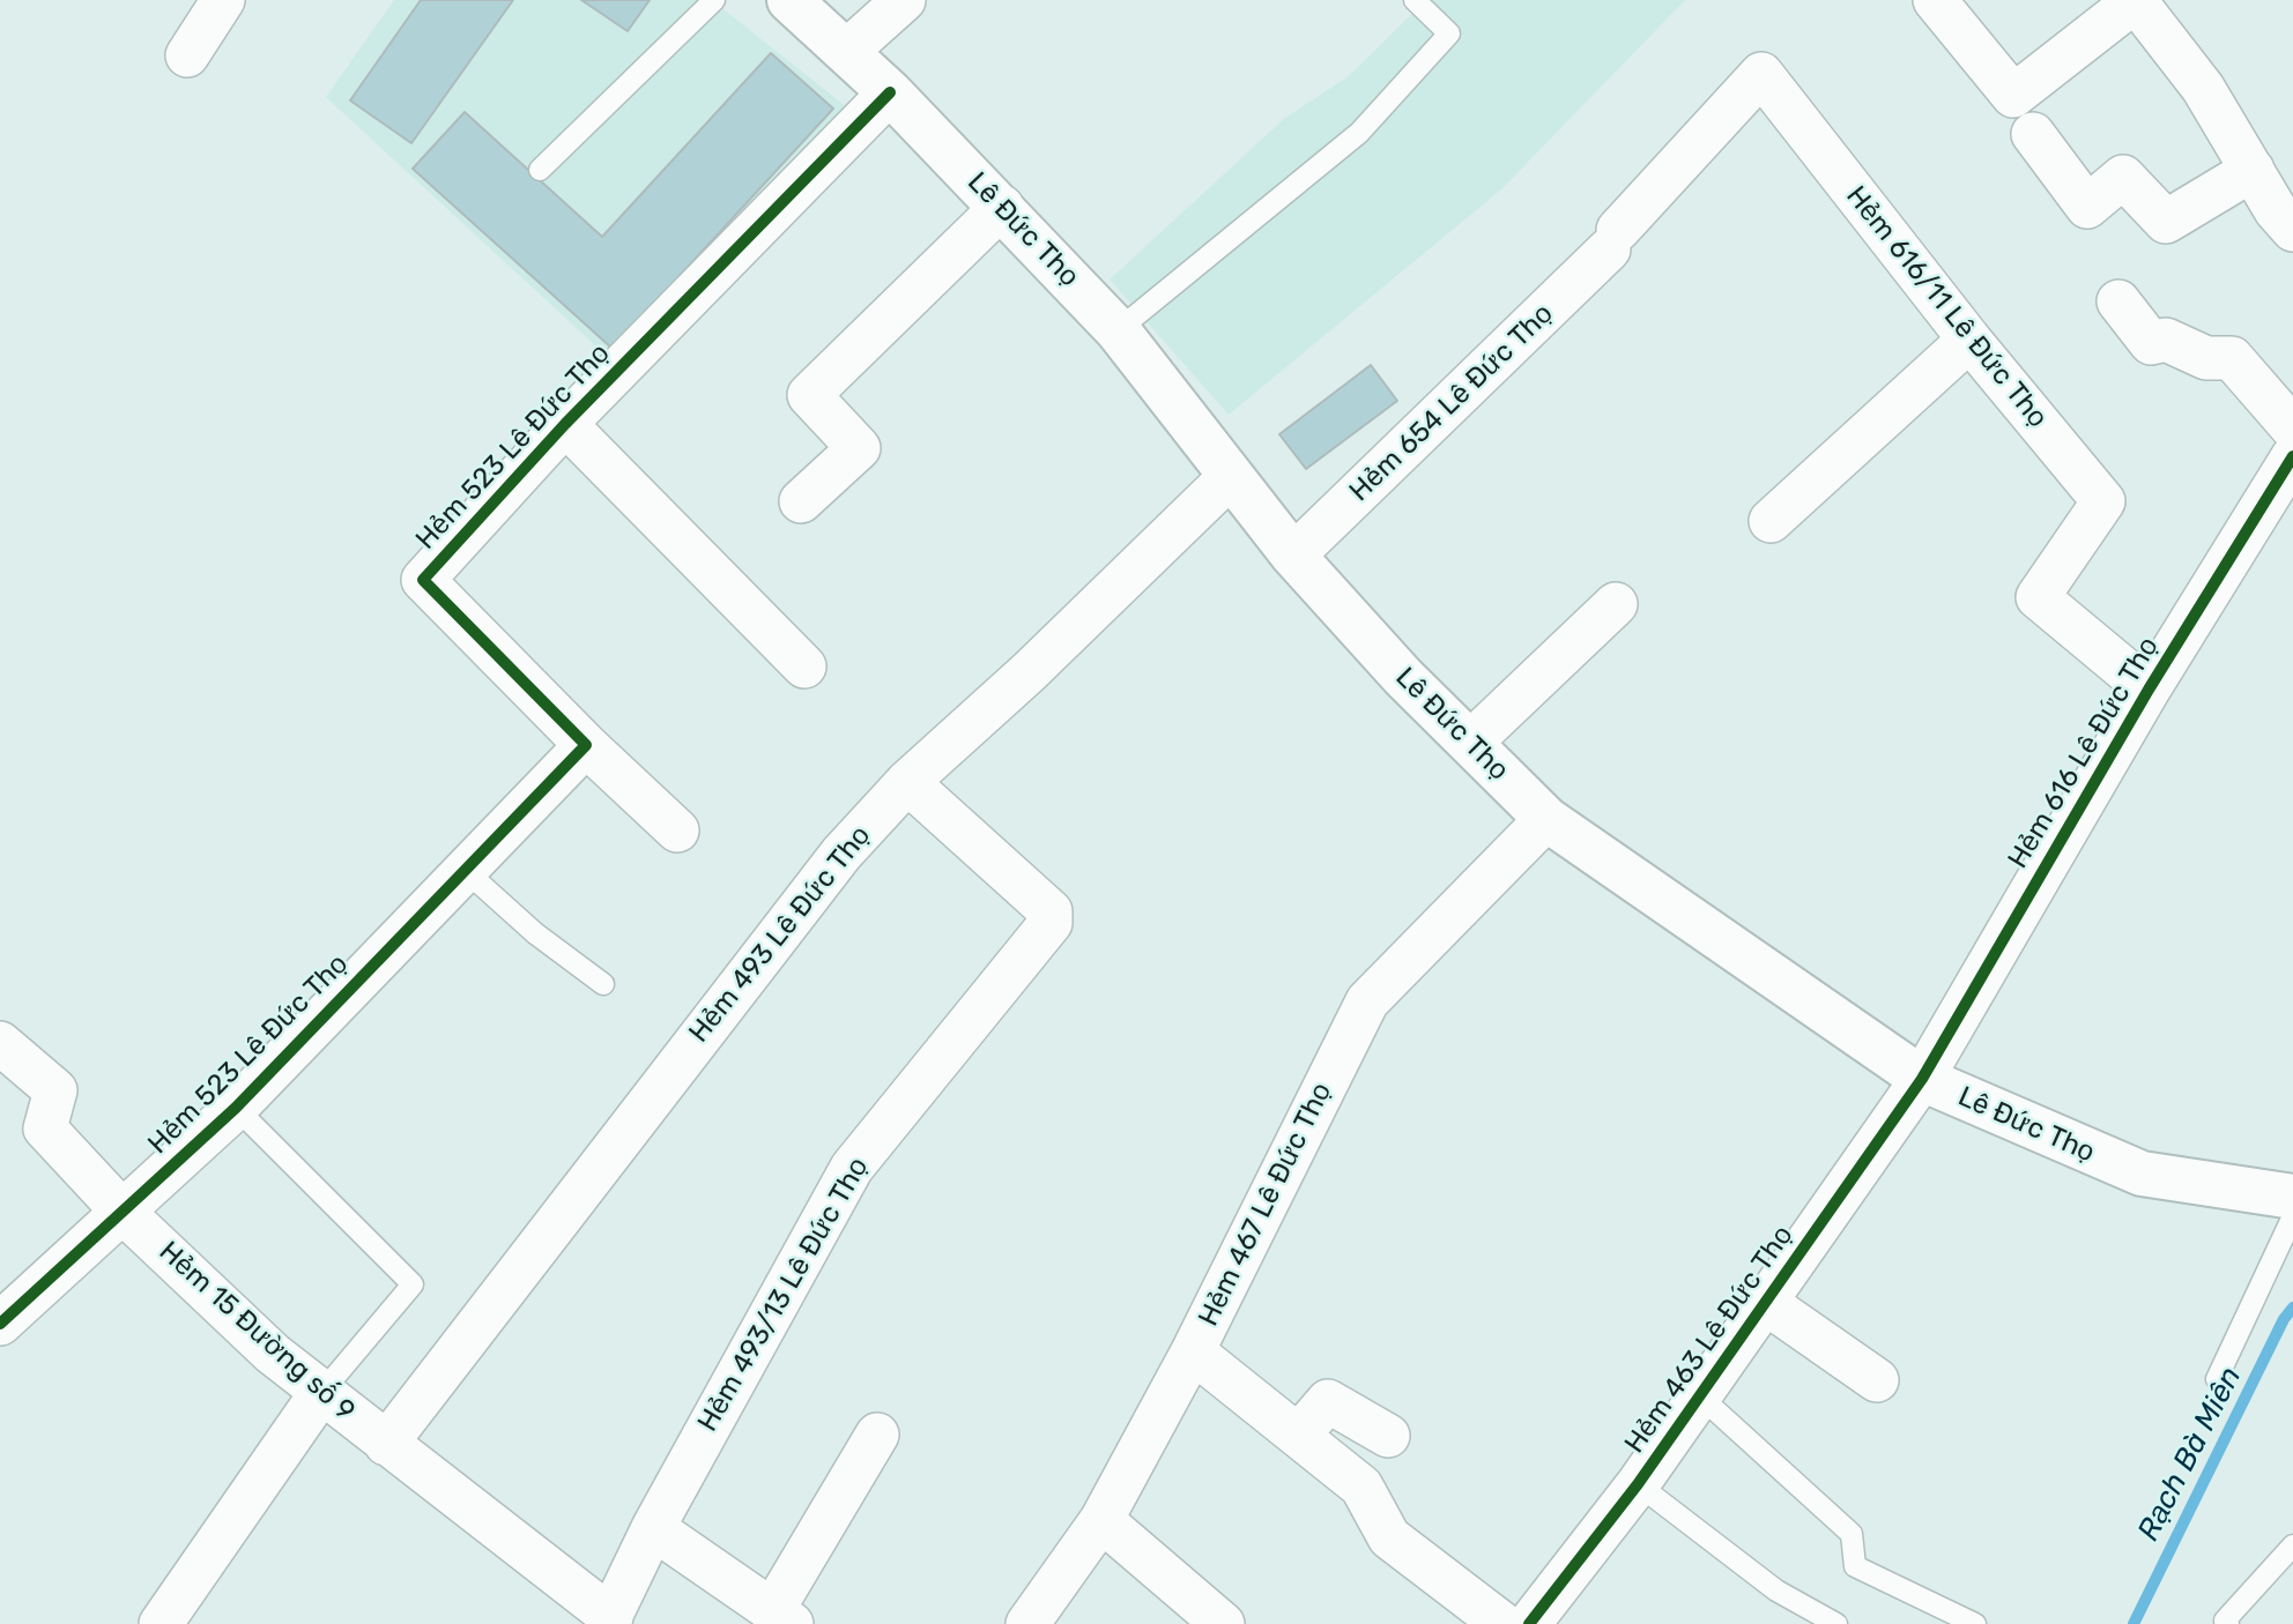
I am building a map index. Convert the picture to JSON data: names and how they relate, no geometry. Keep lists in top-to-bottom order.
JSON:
{
  "streets": {
    "main road": ["Lê Đức Thọ"],
    "street": [
      "Hẻm 616/11 Lê Đức Thọ",
      "Hẻm 654 Lê Đức Thọ",
      "Hẻm 523 Lê Đức Thọ",
      "Hẻm 616 Lê Đức Thọ",
      "Hẻm 493 Lê Đức Thọ",
      "Hẻm 467 Lê Đức Thọ",
      "Hẻm 493/13 Lê Đức Thọ",
      "Hẻm 15 Đường số 9",
      "Hẻm 463 Lê Đức Thọ"
    ]
  },
  "crossings": [
    ["Lê Đức Thọ", "Hẻm 654 Lê Đức Thọ"],
    ["Lê Đức Thọ", "Hẻm 523 Lê Đức Thọ"],
    ["Lê Đức Thọ", "Hẻm 616 Lê Đức Thọ"],
    ["Lê Đức Thọ", "Hẻm 493 Lê Đức Thọ"],
    ["Lê Đức Thọ", "Hẻm 467 Lê Đức Thọ"],
    ["Lê Đức Thọ", "Hẻm 463 Lê Đức Thọ"],
    ["Hẻm 616/11 Lê Đức Thọ", "Hẻm 654 Lê Đức Thọ"],
    ["Hẻm 616/11 Lê Đức Thọ", "Hẻm 616 Lê Đức Thọ"],
    ["Hẻm 523 Lê Đức Thọ", "Hẻm 15 Đường số 9"],
    ["Hẻm 616 Lê Đức Thọ", "Hẻm 463 Lê Đức Thọ"],
    ["Hẻm 493 Lê Đức Thọ", "Hẻm 493/13 Lê Đức Thọ"],
    ["Hẻm 493 Lê Đức Thọ", "Hẻm 15 Đường số 9"],
    ["Hẻm 493/13 Lê Đức Thọ", "Hẻm 15 Đường số 9"]
  ],
  "water": ["Rạch Bà Miên"]
}
